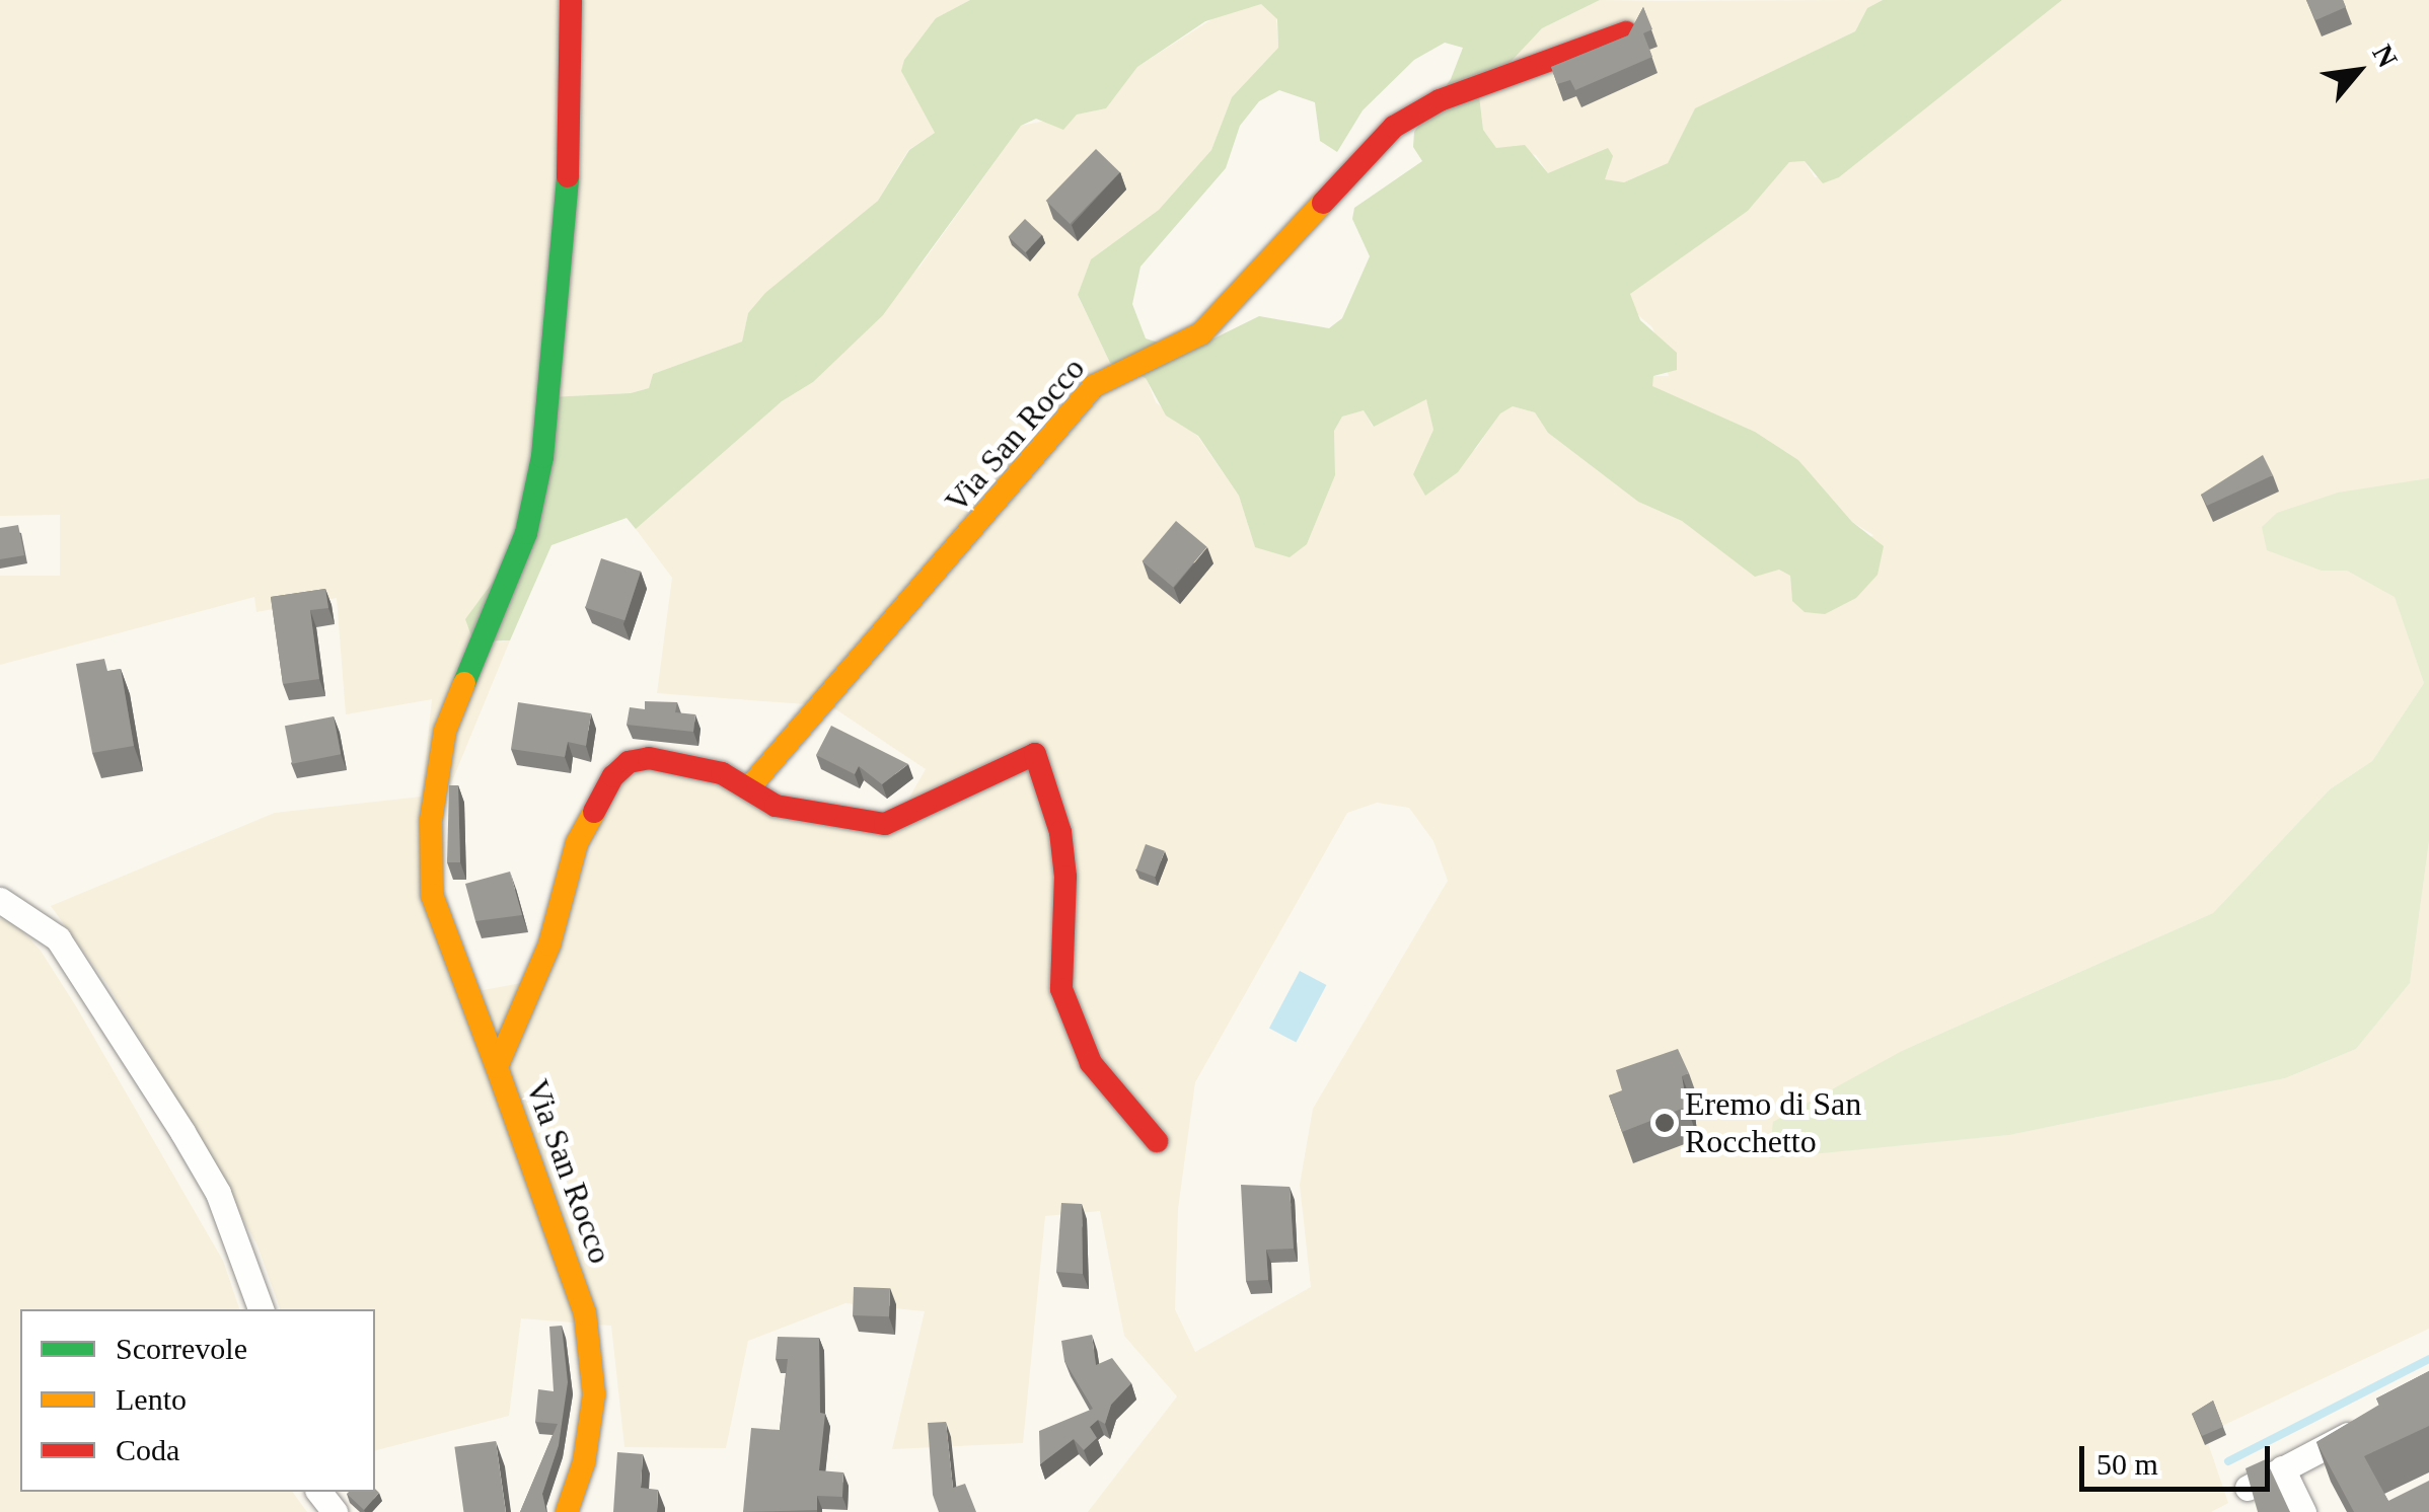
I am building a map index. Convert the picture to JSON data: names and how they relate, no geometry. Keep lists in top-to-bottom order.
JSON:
{
  "streets": {
    "street": ["Via San Rocco"]
  },
  "places": ["Eremo di San Rocchetto"],
  "legend": ["Scorrevole", "Lento", "Coda"],
  "scale_bar": "50 m",
  "north": "top right"
}
